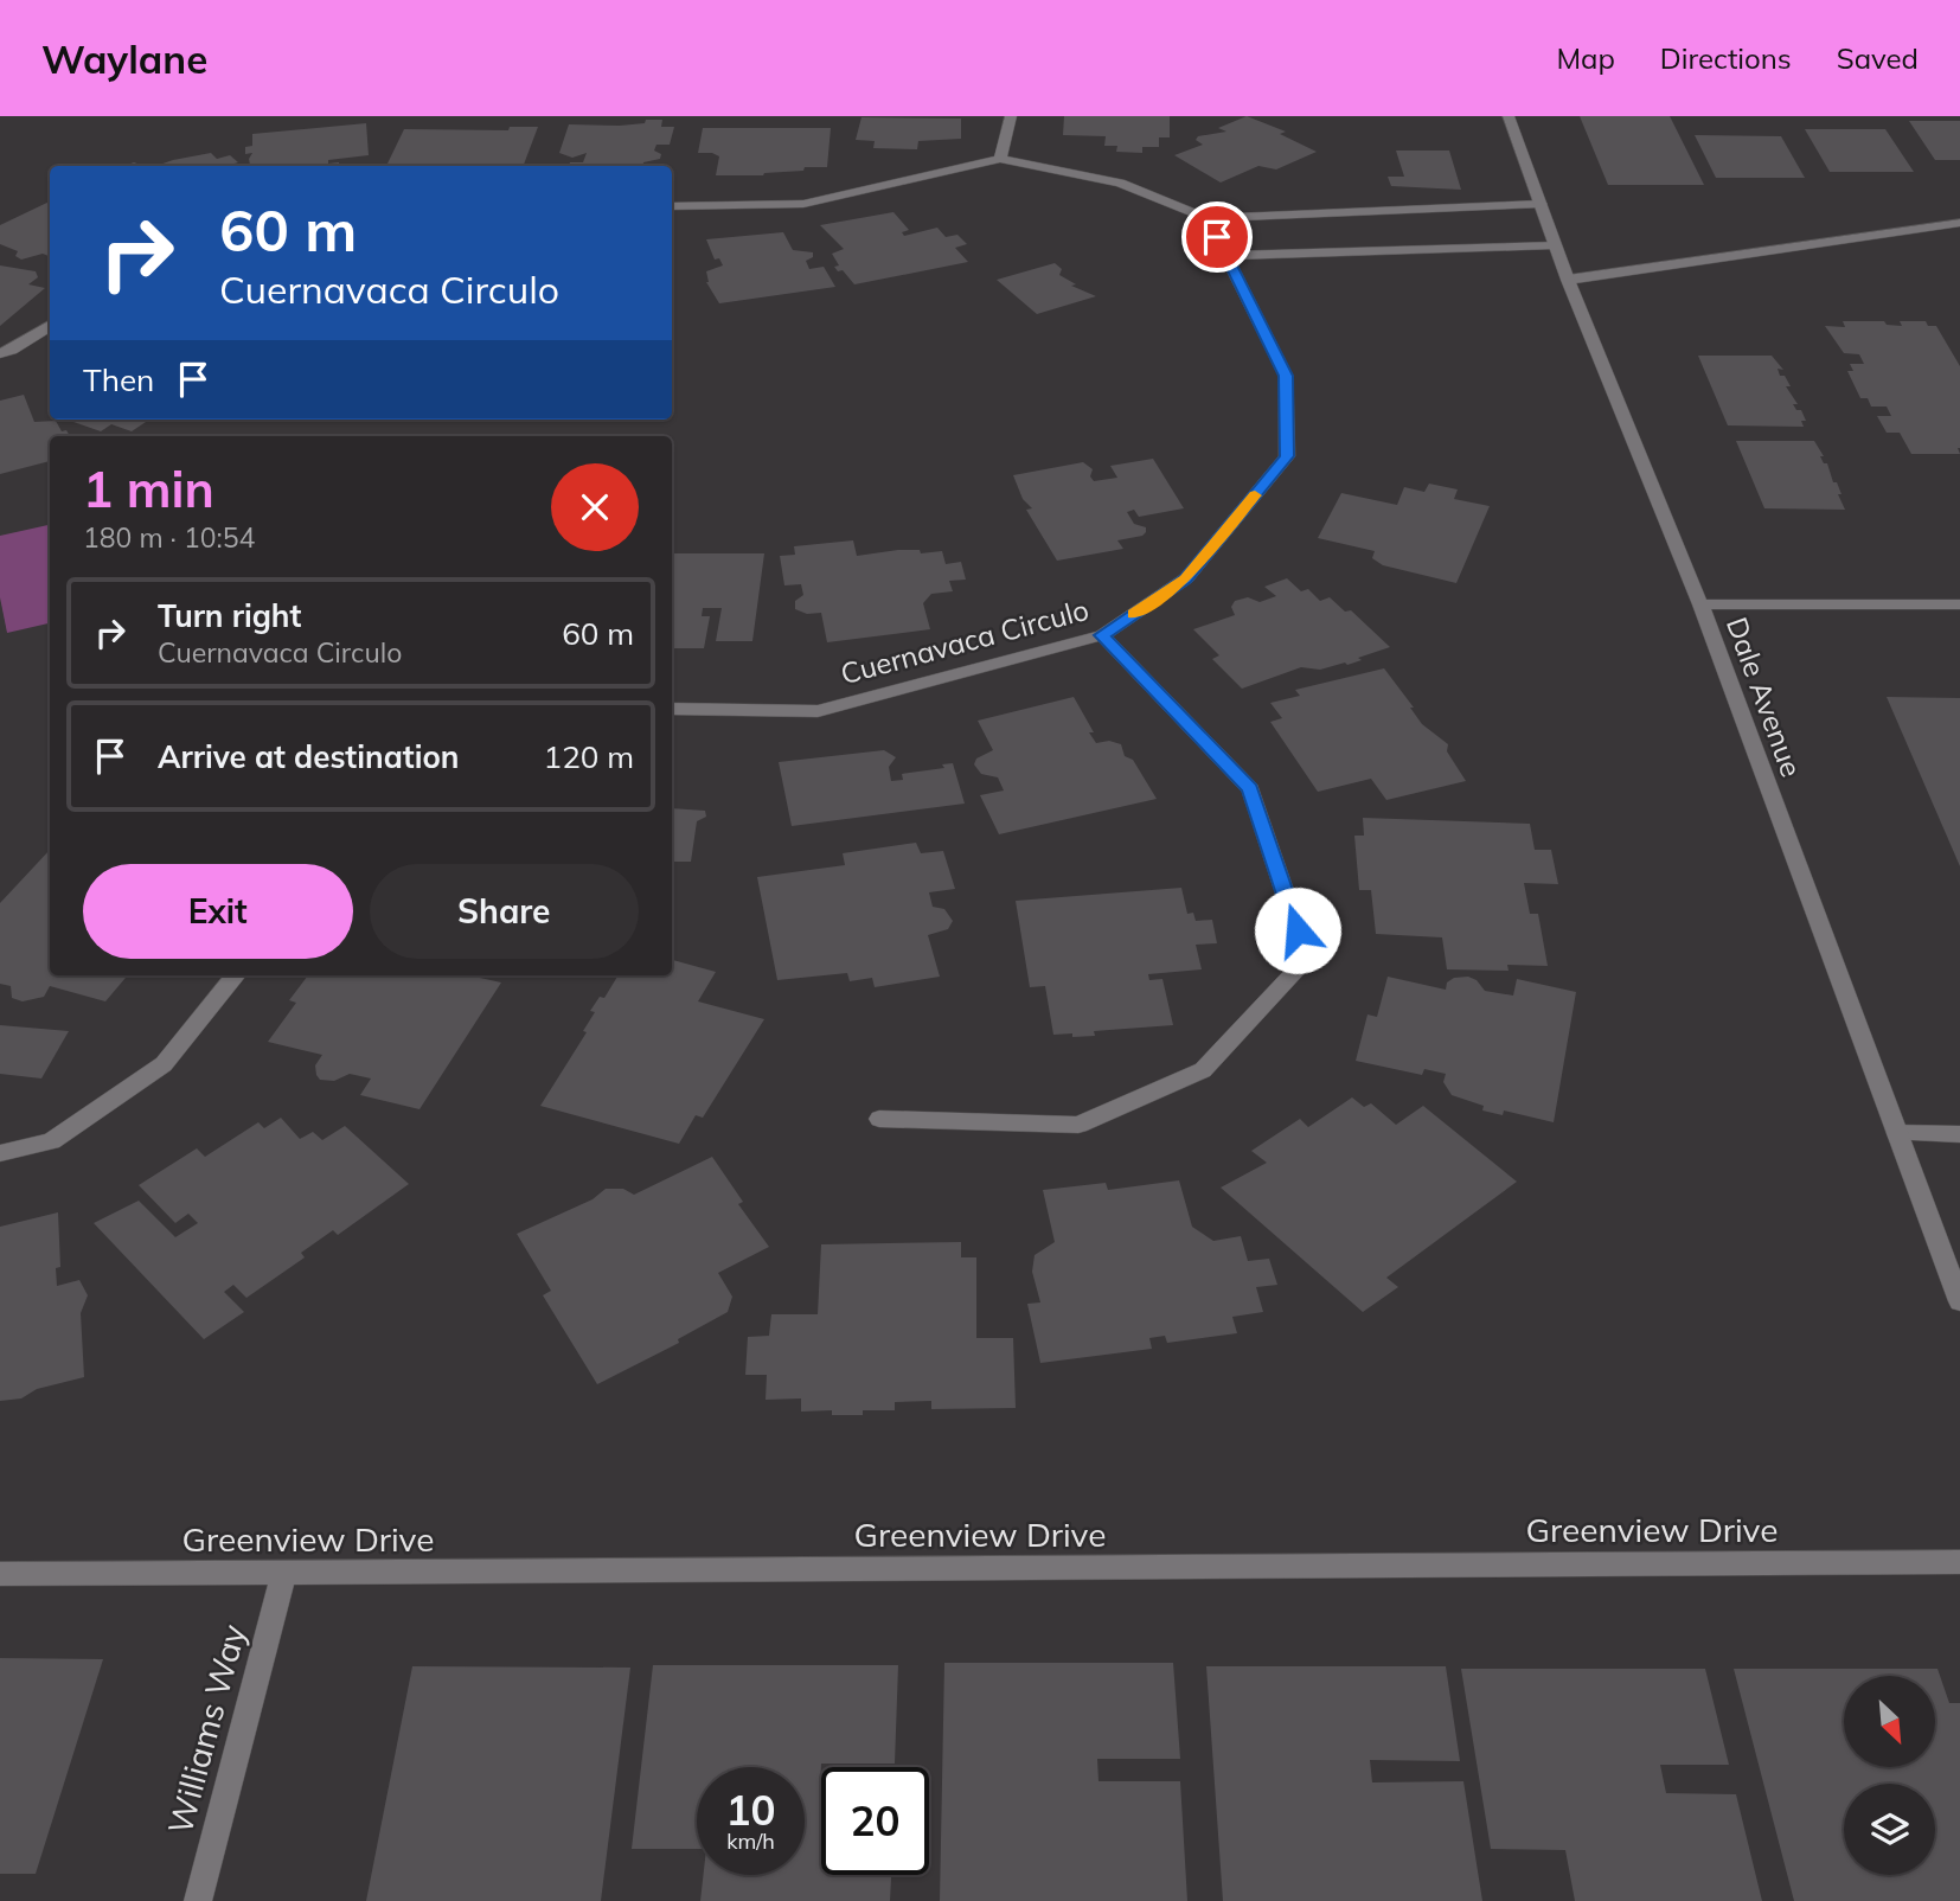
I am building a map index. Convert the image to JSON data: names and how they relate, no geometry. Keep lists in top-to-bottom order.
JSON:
{
  "streets": {
    "street": [
      "Cuernavaca Circulo",
      "Dale Avenue",
      "Greenview Drive",
      "Williams Way"
    ]
  },
  "crossings": [
    ["Greenview Drive", "Williams Way"]
  ],
  "north": "bottom right",
  "page": {
    "header": "Waylane",
    "nav": ["Map", "Directions", "Saved"],
    "turn": ["60 m", "Cuernavaca Circulo"],
    "then": "Then",
    "heading": ["1 min", "180 m · 10:54"],
    "list": [
      {
        "name": "Turn right",
        "note": "Cuernavaca Circulo",
        "value": "60 m"
      },
      {
        "name": "Arrive at destination",
        "value": "120 m"
      }
    ],
    "buttons": ["Exit", "Share"],
    "speed": "10 km/h",
    "limit": "20"
  }
}
